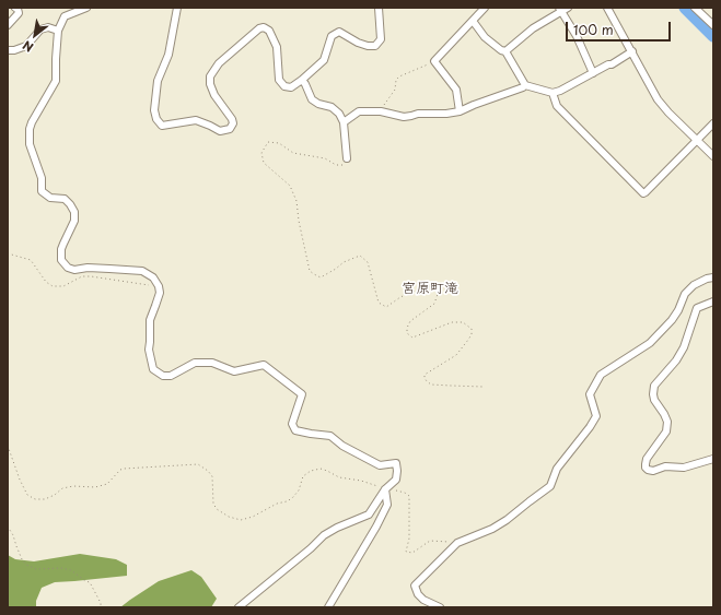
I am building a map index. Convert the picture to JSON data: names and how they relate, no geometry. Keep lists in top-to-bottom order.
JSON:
{
  "districts": ["宮原町滝"],
  "scale_bar": "100 m",
  "north": "bottom left"
}
